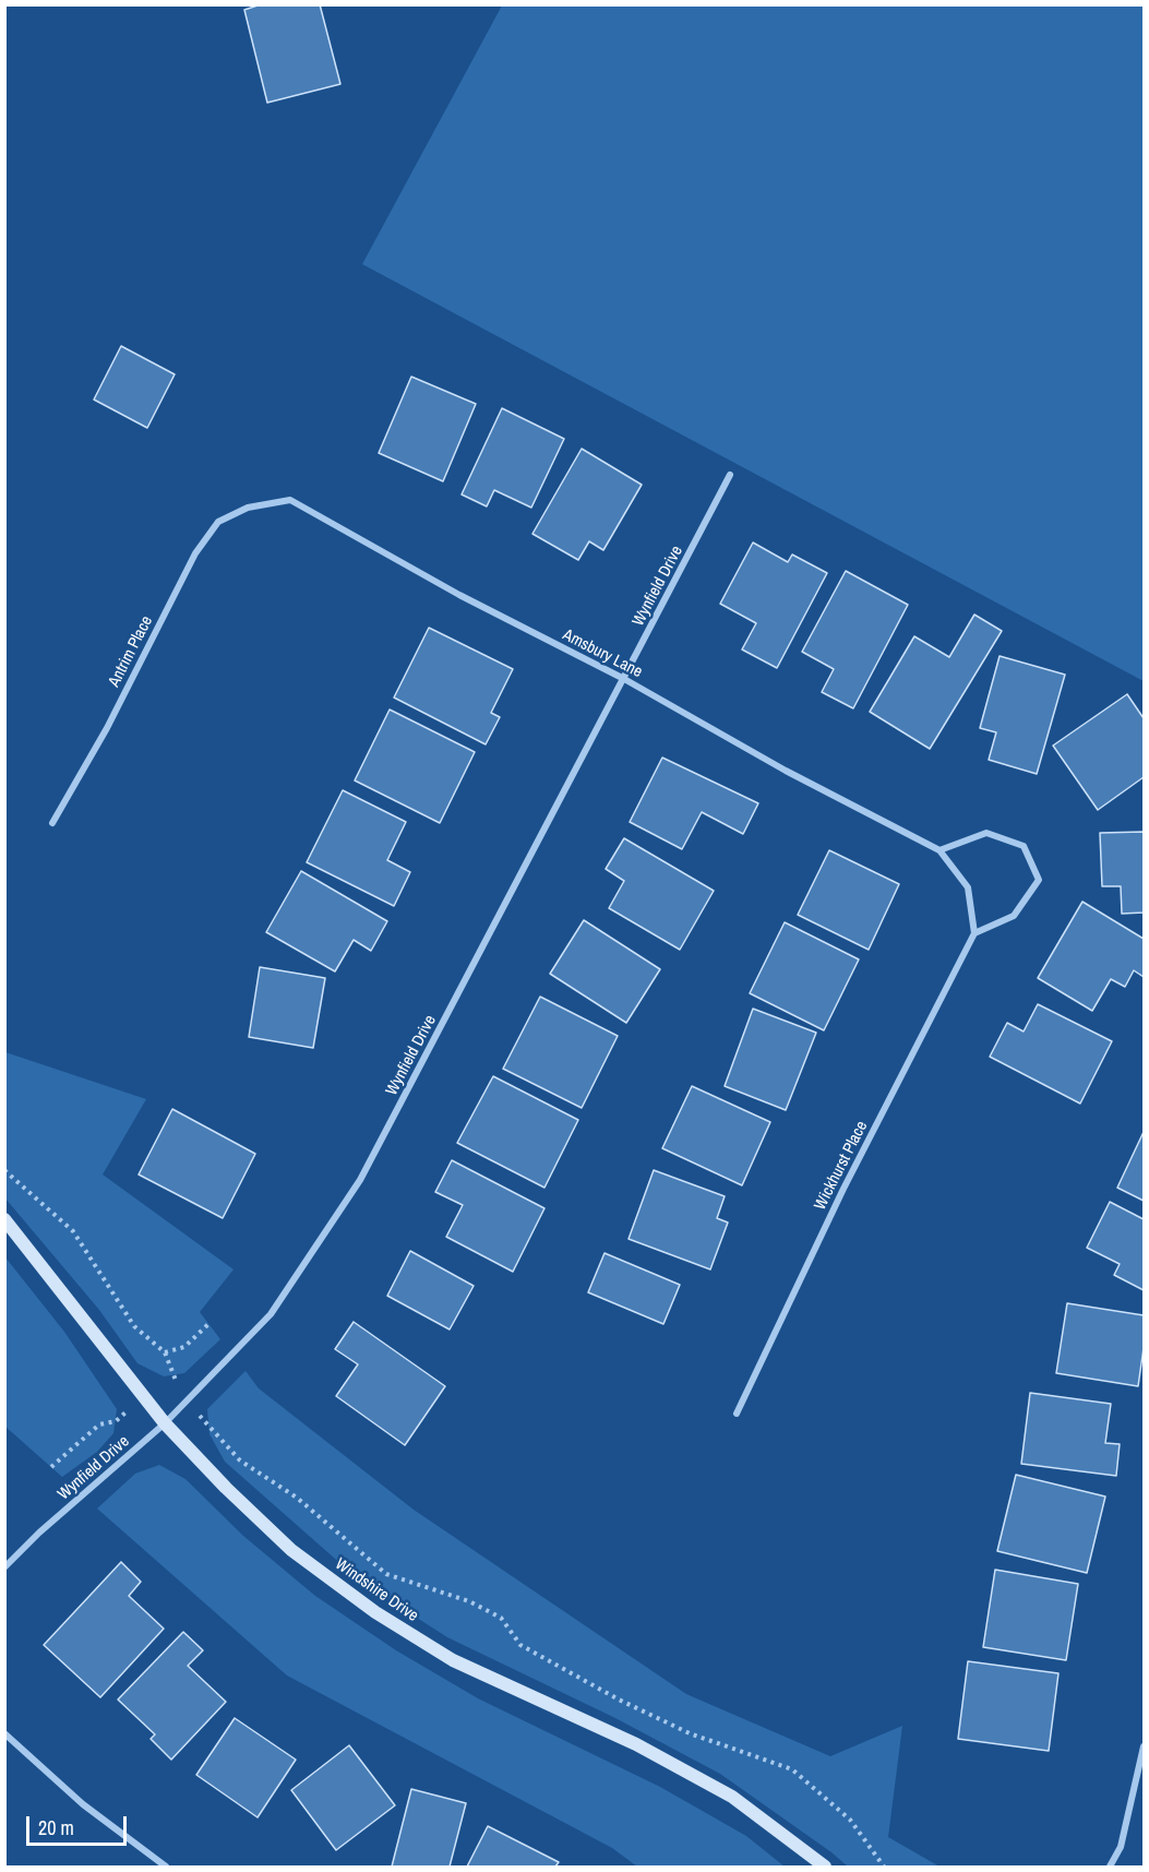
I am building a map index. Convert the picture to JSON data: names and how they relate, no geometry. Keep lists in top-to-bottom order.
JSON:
{
  "streets": {
    "street": [
      "Wynfield Drive",
      "Antrim Place",
      "Amsbury Lane",
      "Wickhurst Place",
      "Windshire Drive"
    ]
  },
  "crossings": [
    ["Wynfield Drive", "Amsbury Lane"],
    ["Wynfield Drive", "Windshire Drive"],
    ["Antrim Place", "Amsbury Lane"],
    ["Amsbury Lane", "Wickhurst Place"]
  ],
  "scale_bar": "20 m"
}
